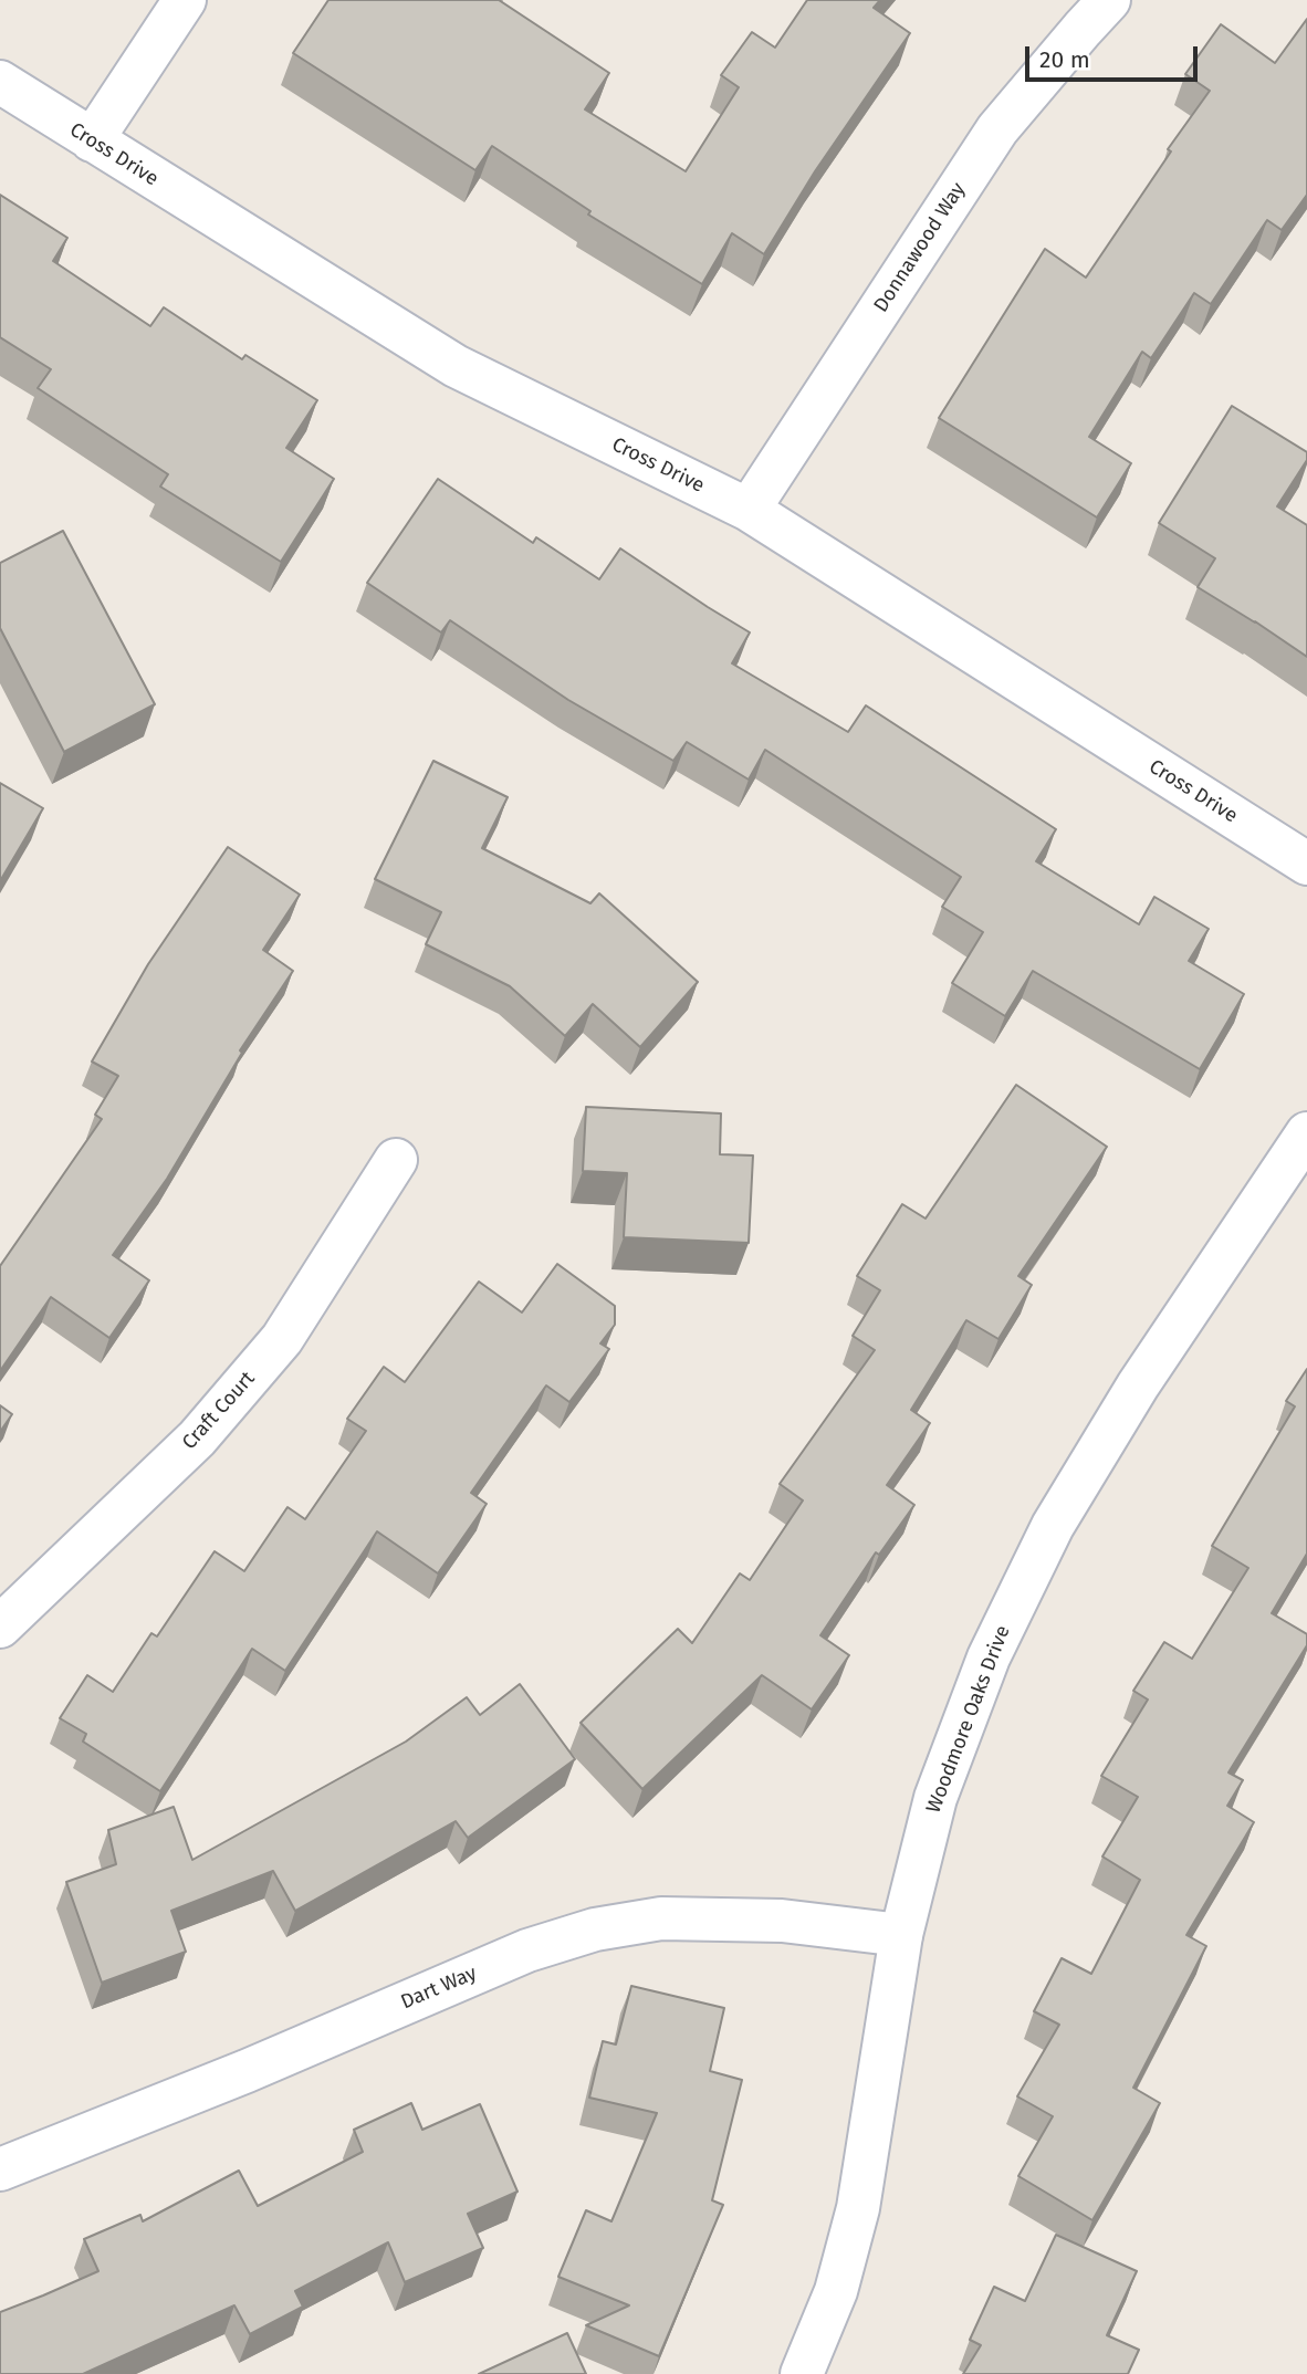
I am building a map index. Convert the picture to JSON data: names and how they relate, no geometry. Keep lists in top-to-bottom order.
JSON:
{
  "streets": {
    "street": [
      "Cross Drive",
      "Donnawood Way",
      "Craft Court",
      "Woodmore Oaks Drive",
      "Dart Way"
    ]
  },
  "crossings": [
    ["Cross Drive", "Donnawood Way"],
    ["Woodmore Oaks Drive", "Dart Way"]
  ],
  "scale_bar": "20 m"
}
